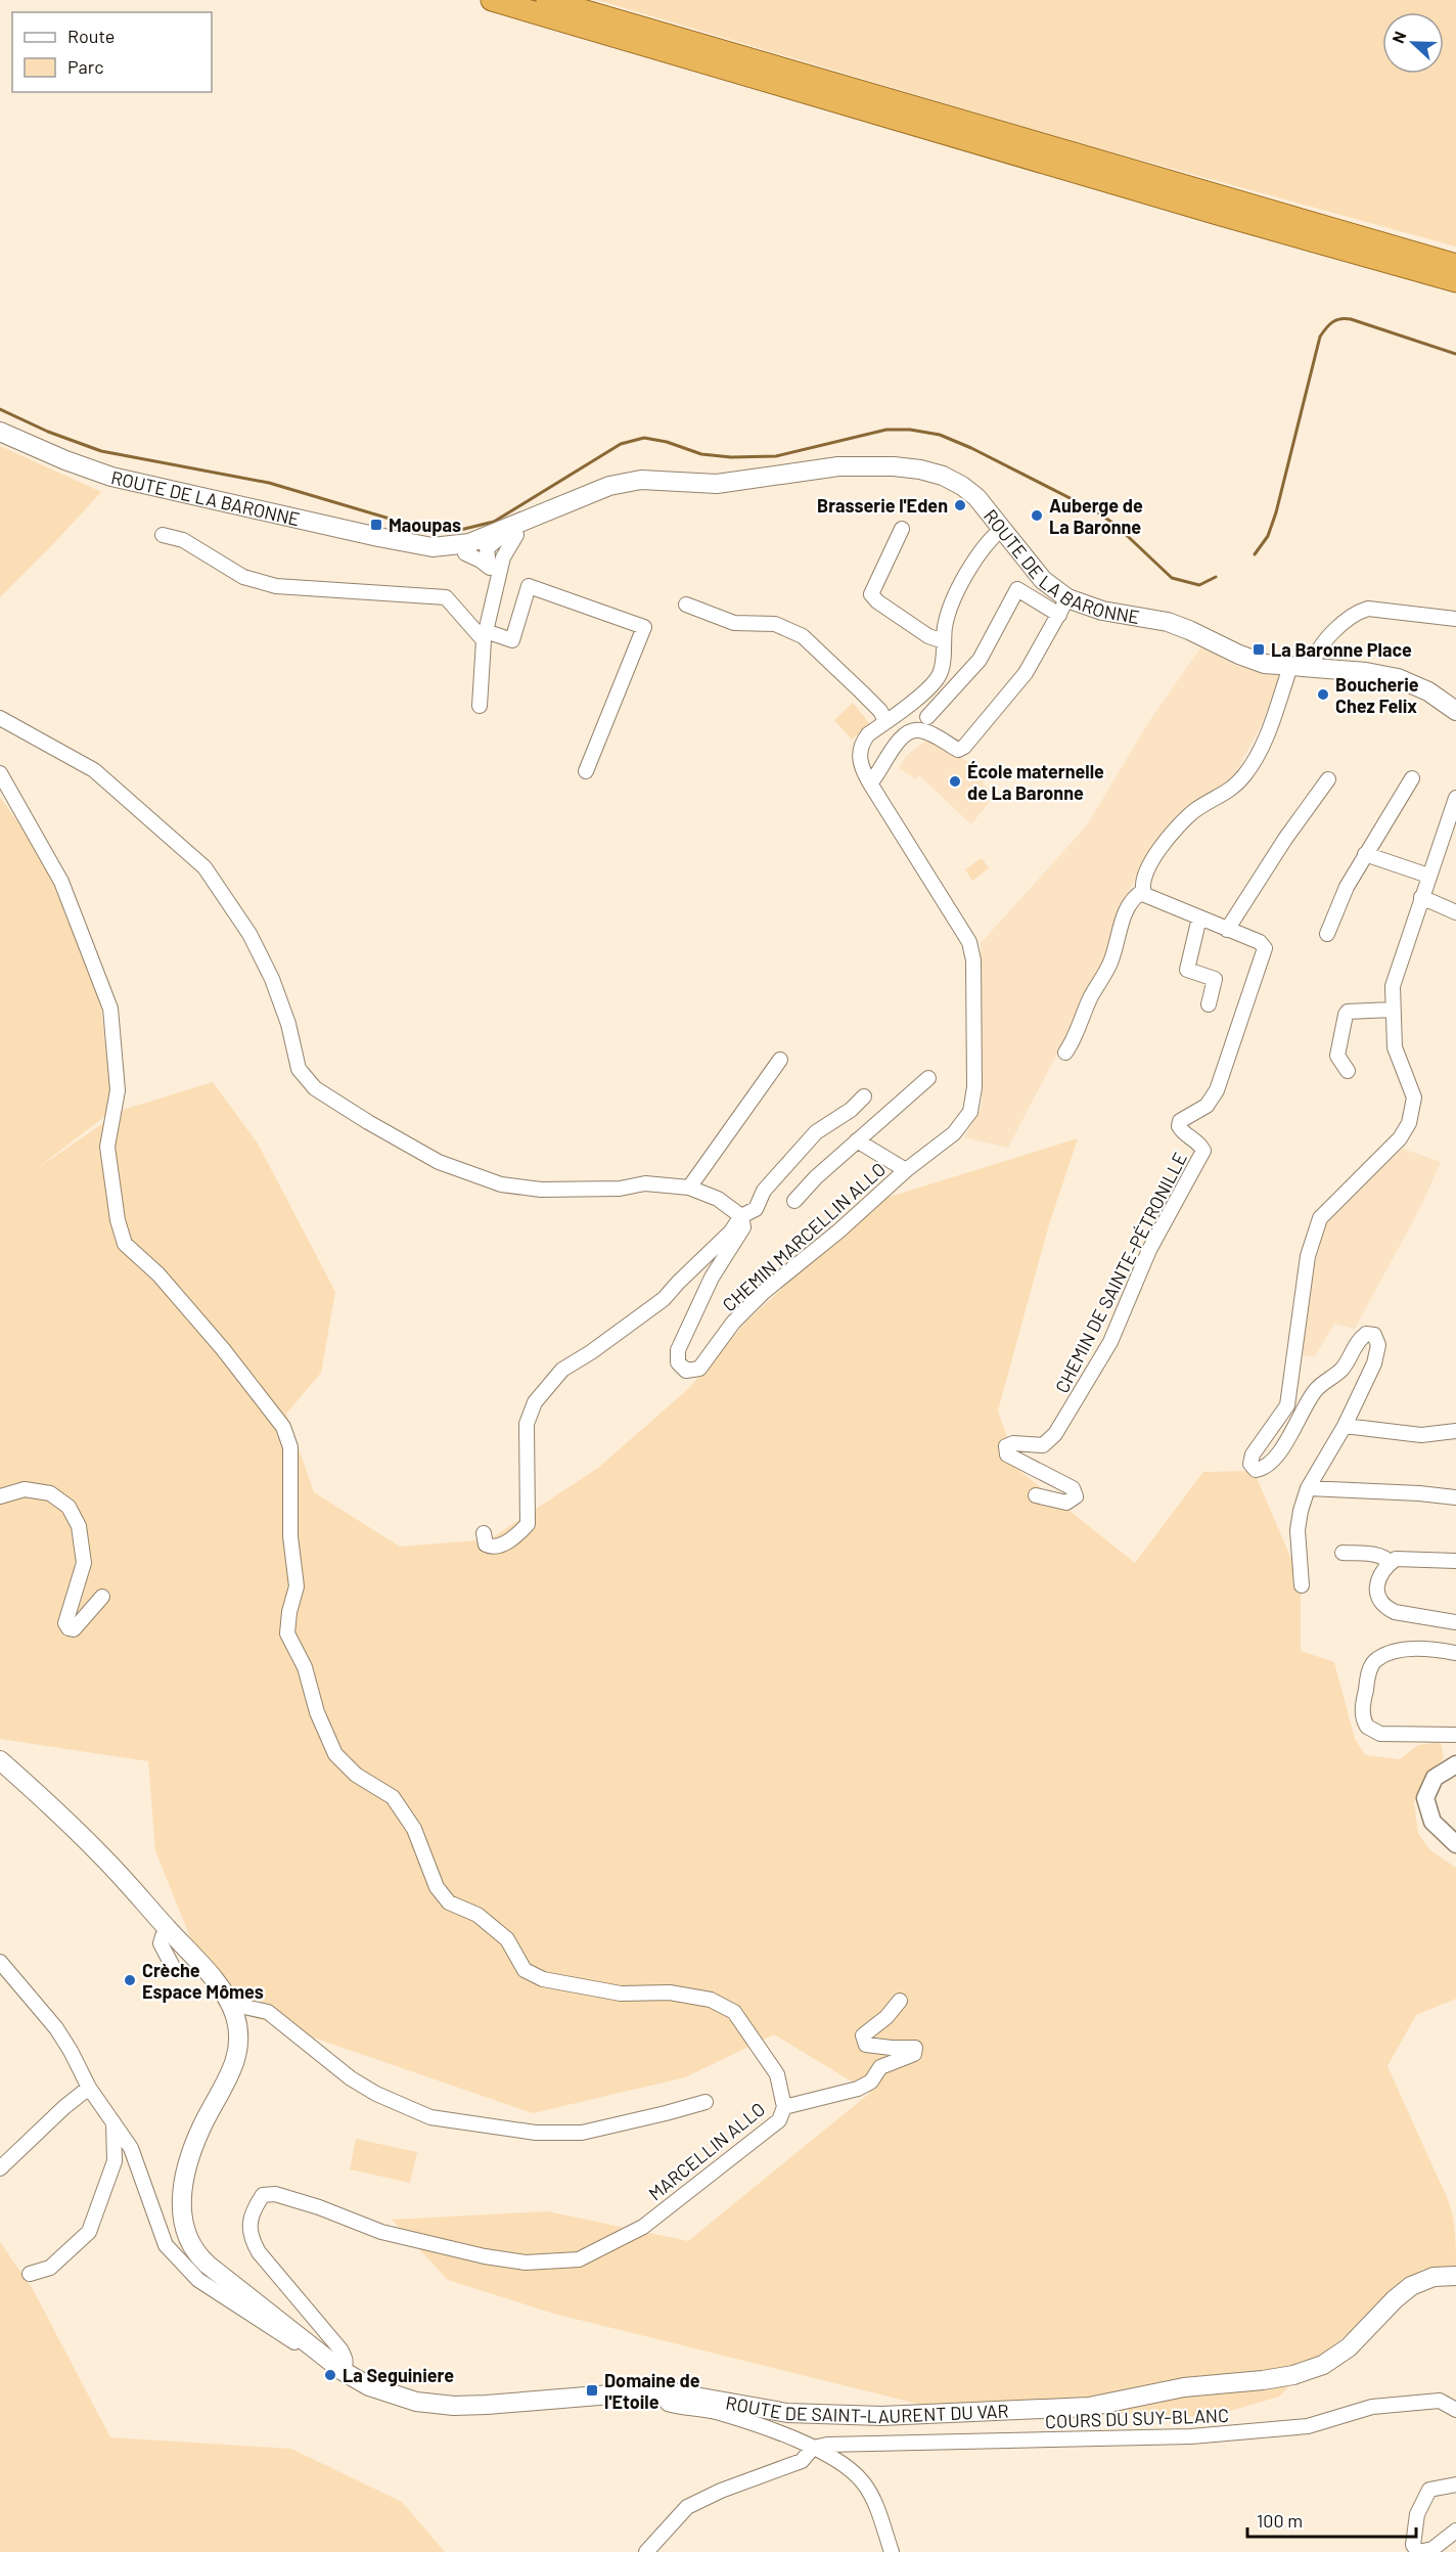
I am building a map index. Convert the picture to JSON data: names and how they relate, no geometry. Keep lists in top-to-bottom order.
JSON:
{
  "streets": {
    "main road": ["ROUTE DE LA BARONNE", "ROUTE DE SAINT-LAURENT DU VAR"],
    "street": [
      "CHEMIN MARCELLIN ALLO",
      "CHEMIN DE SAINTE-PÉTRONILLE",
      "MARCELLIN ALLO",
      "COURS DU SUY-BLANC"
    ]
  },
  "crossings": [
    ["ROUTE DE LA BARONNE", "CHEMIN MARCELLIN ALLO"],
    ["MARCELLIN ALLO", "ROUTE DE SAINT-LAURENT DU VAR"]
  ],
  "places": {
    "other": [
      "Brasserie l'Eden",
      "Auberge de La Baronne",
      "Boucherie Chez Felix",
      "École maternelle de La Baronne",
      "Crèche Espace Mômes",
      "La Seguiniere"
    ],
    "transit": ["Maoupas", "La Baronne Place", "Domaine de l'Etoile"]
  },
  "legend": ["Route", "Parc"],
  "scale_bar": "100 m",
  "north": "left"
}
